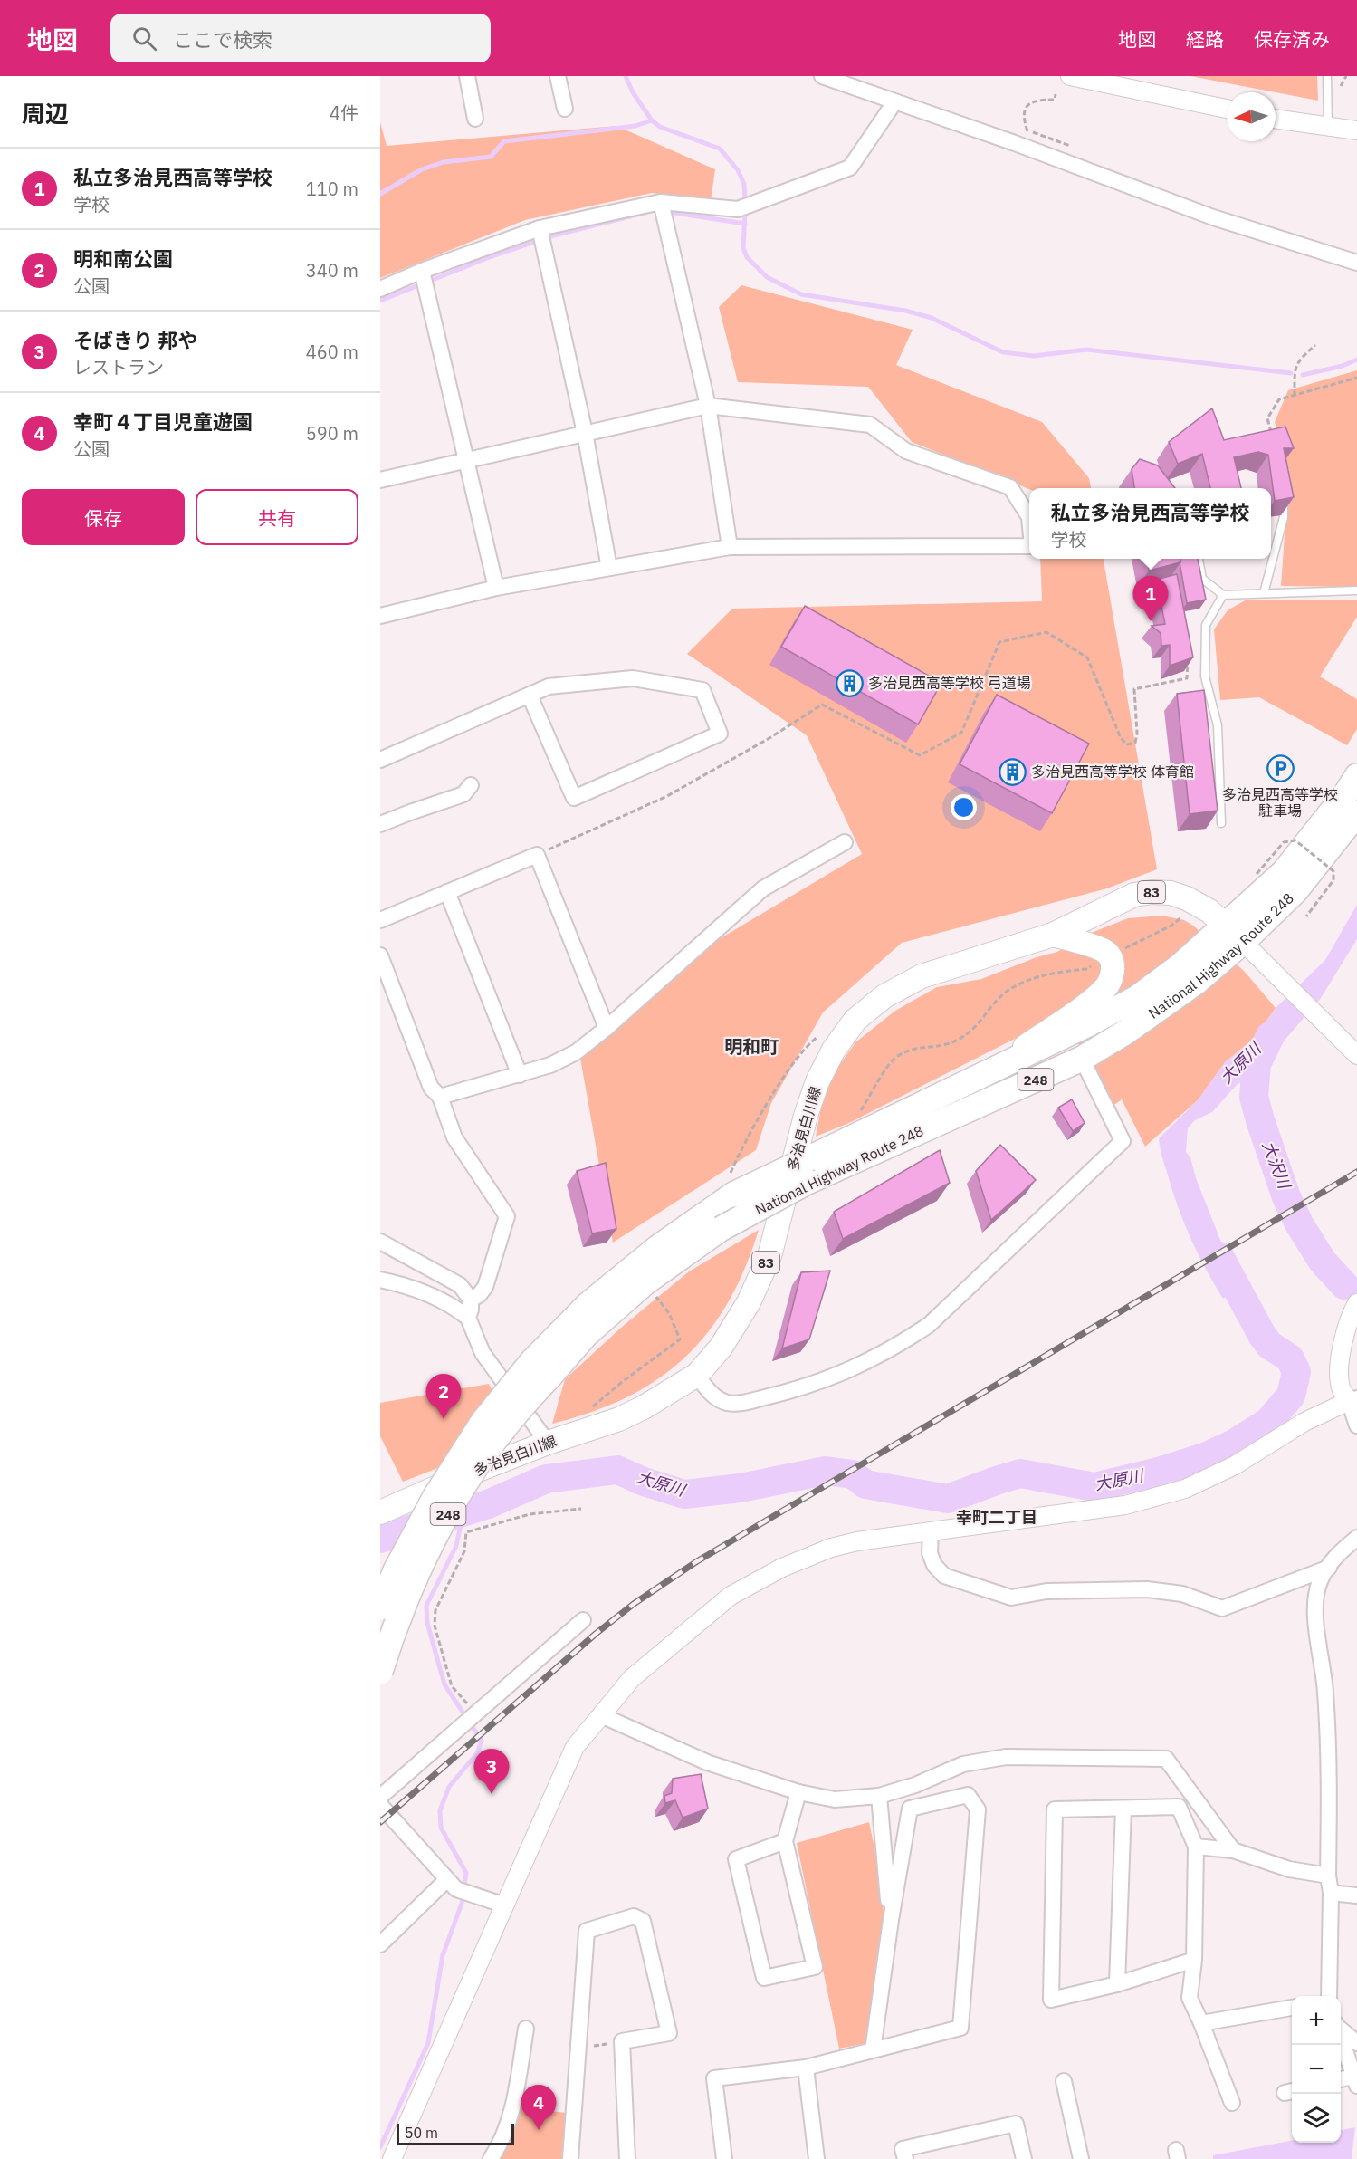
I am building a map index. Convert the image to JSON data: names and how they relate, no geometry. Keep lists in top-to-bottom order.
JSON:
{
  "streets": {
    "highway": ["National Highway Route 248", "248"],
    "main road": ["83", "多治見白川線"]
  },
  "crossings": [
    ["National Highway Route 248", "多治見白川線"]
  ],
  "districts": ["明和町", "幸町二丁目"],
  "water": ["大原川", "大沢川"],
  "places": {
    "building": ["多治見西高等学校 弓道場", "多治見西高等学校 体育館"],
    "parking": ["多治見西高等学校 駐車場"]
  },
  "scale_bar": "50 m",
  "north": "left",
  "page": {
    "header": "地図",
    "search": "ここで検索",
    "nav": ["地図", "経路", "保存済み"],
    "heading": ["周辺", "4件"],
    "list": [
      {
        "mark": "1",
        "name": "私立多治見西高等学校",
        "note": "学校",
        "value": "110 m"
      },
      {
        "mark": "2",
        "name": "明和南公園",
        "note": "公園",
        "value": "340 m"
      },
      {
        "mark": "3",
        "name": "そばきり 邦や",
        "note": "レストラン",
        "value": "460 m"
      },
      {
        "mark": "4",
        "name": "幸町４丁目児童遊園",
        "note": "公園",
        "value": "590 m"
      }
    ],
    "buttons": ["保存", "共有"],
    "popup": ["私立多治見西高等学校", "学校"],
    "pins": [
      "1",
      "2",
      "3",
      "4"
    ],
    "map_buttons": ["+", "−"],
    "scale": "50 m"
  }
}
